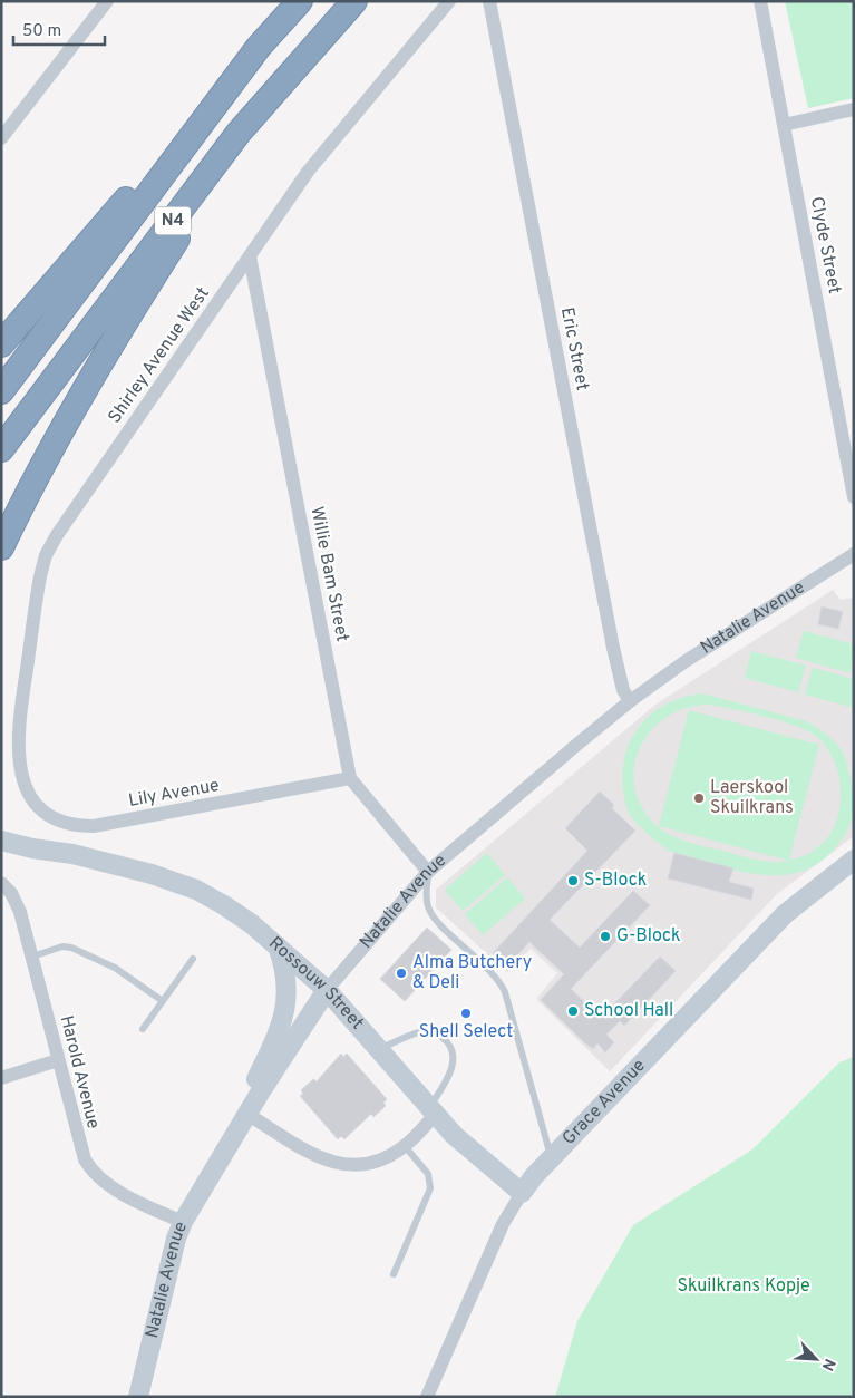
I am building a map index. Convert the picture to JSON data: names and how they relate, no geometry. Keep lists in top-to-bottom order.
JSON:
{
  "streets": {
    "highway": ["N4"],
    "street": [
      "Clyde Street",
      "Eric Street",
      "Shirley Avenue West",
      "Willie Bam Street",
      "Natalie Avenue",
      "Lily Avenue",
      "Rossouw Street",
      "Harold Avenue",
      "Grace Avenue"
    ]
  },
  "crossings": [
    ["Eric Street", "Natalie Avenue"],
    ["Shirley Avenue West", "Willie Bam Street"],
    ["Shirley Avenue West", "Lily Avenue"],
    ["Willie Bam Street", "Natalie Avenue"],
    ["Willie Bam Street", "Lily Avenue"],
    ["Natalie Avenue", "Rossouw Street"],
    ["Natalie Avenue", "Harold Avenue"],
    ["Rossouw Street", "Grace Avenue"]
  ],
  "parks": ["Skuilkrans Kopje"],
  "places": [
    "Laerskool Skuilkrans",
    "S-Block",
    "G-Block",
    "Alma Butchery & Deli",
    "School Hall",
    "Shell Select"
  ],
  "scale_bar": "50 m",
  "north": "bottom right"
}
